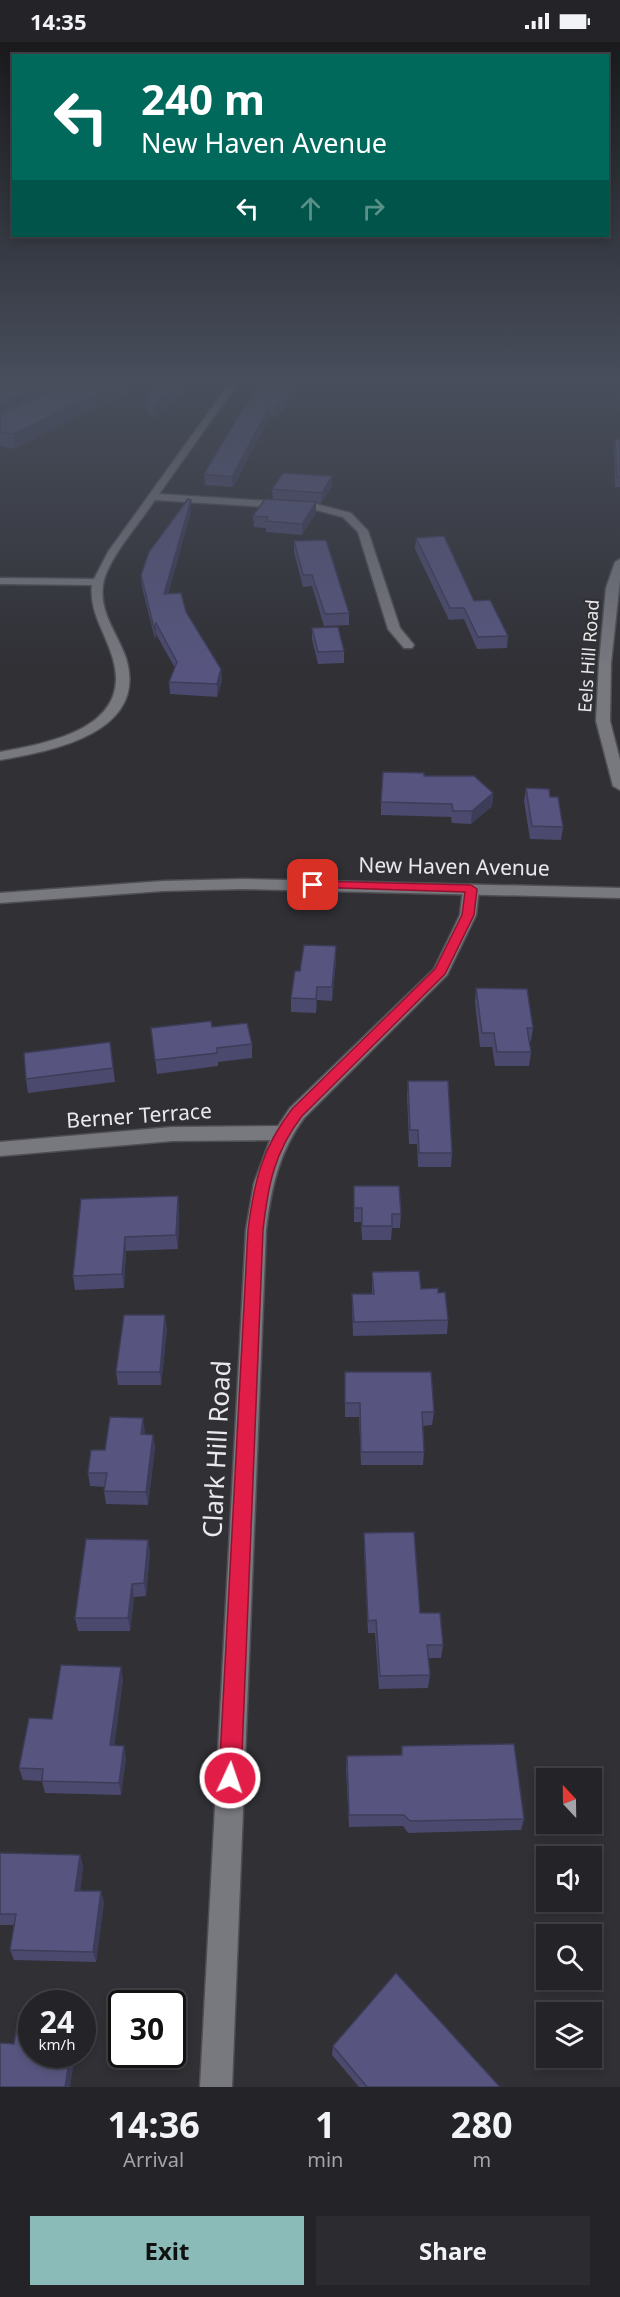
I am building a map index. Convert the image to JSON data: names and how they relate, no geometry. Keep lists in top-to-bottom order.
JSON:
{
  "streets": {
    "street": [
      "Eels Hill Road",
      "New Haven Avenue",
      "Berner Terrace",
      "Clark Hill Road"
    ]
  },
  "crossings": [
    ["New Haven Avenue", "Clark Hill Road"],
    ["Berner Terrace", "Clark Hill Road"]
  ],
  "north": "top",
  "page": {
    "status": "14:35",
    "turn": ["240 m", "New Haven Avenue"],
    "speed": "24 km/h",
    "limit": "30",
    "eta": [
      "14:36",
      "Arrival",
      "1",
      "min",
      "280",
      "m"
    ],
    "buttons": ["Exit", "Share"]
  }
}
